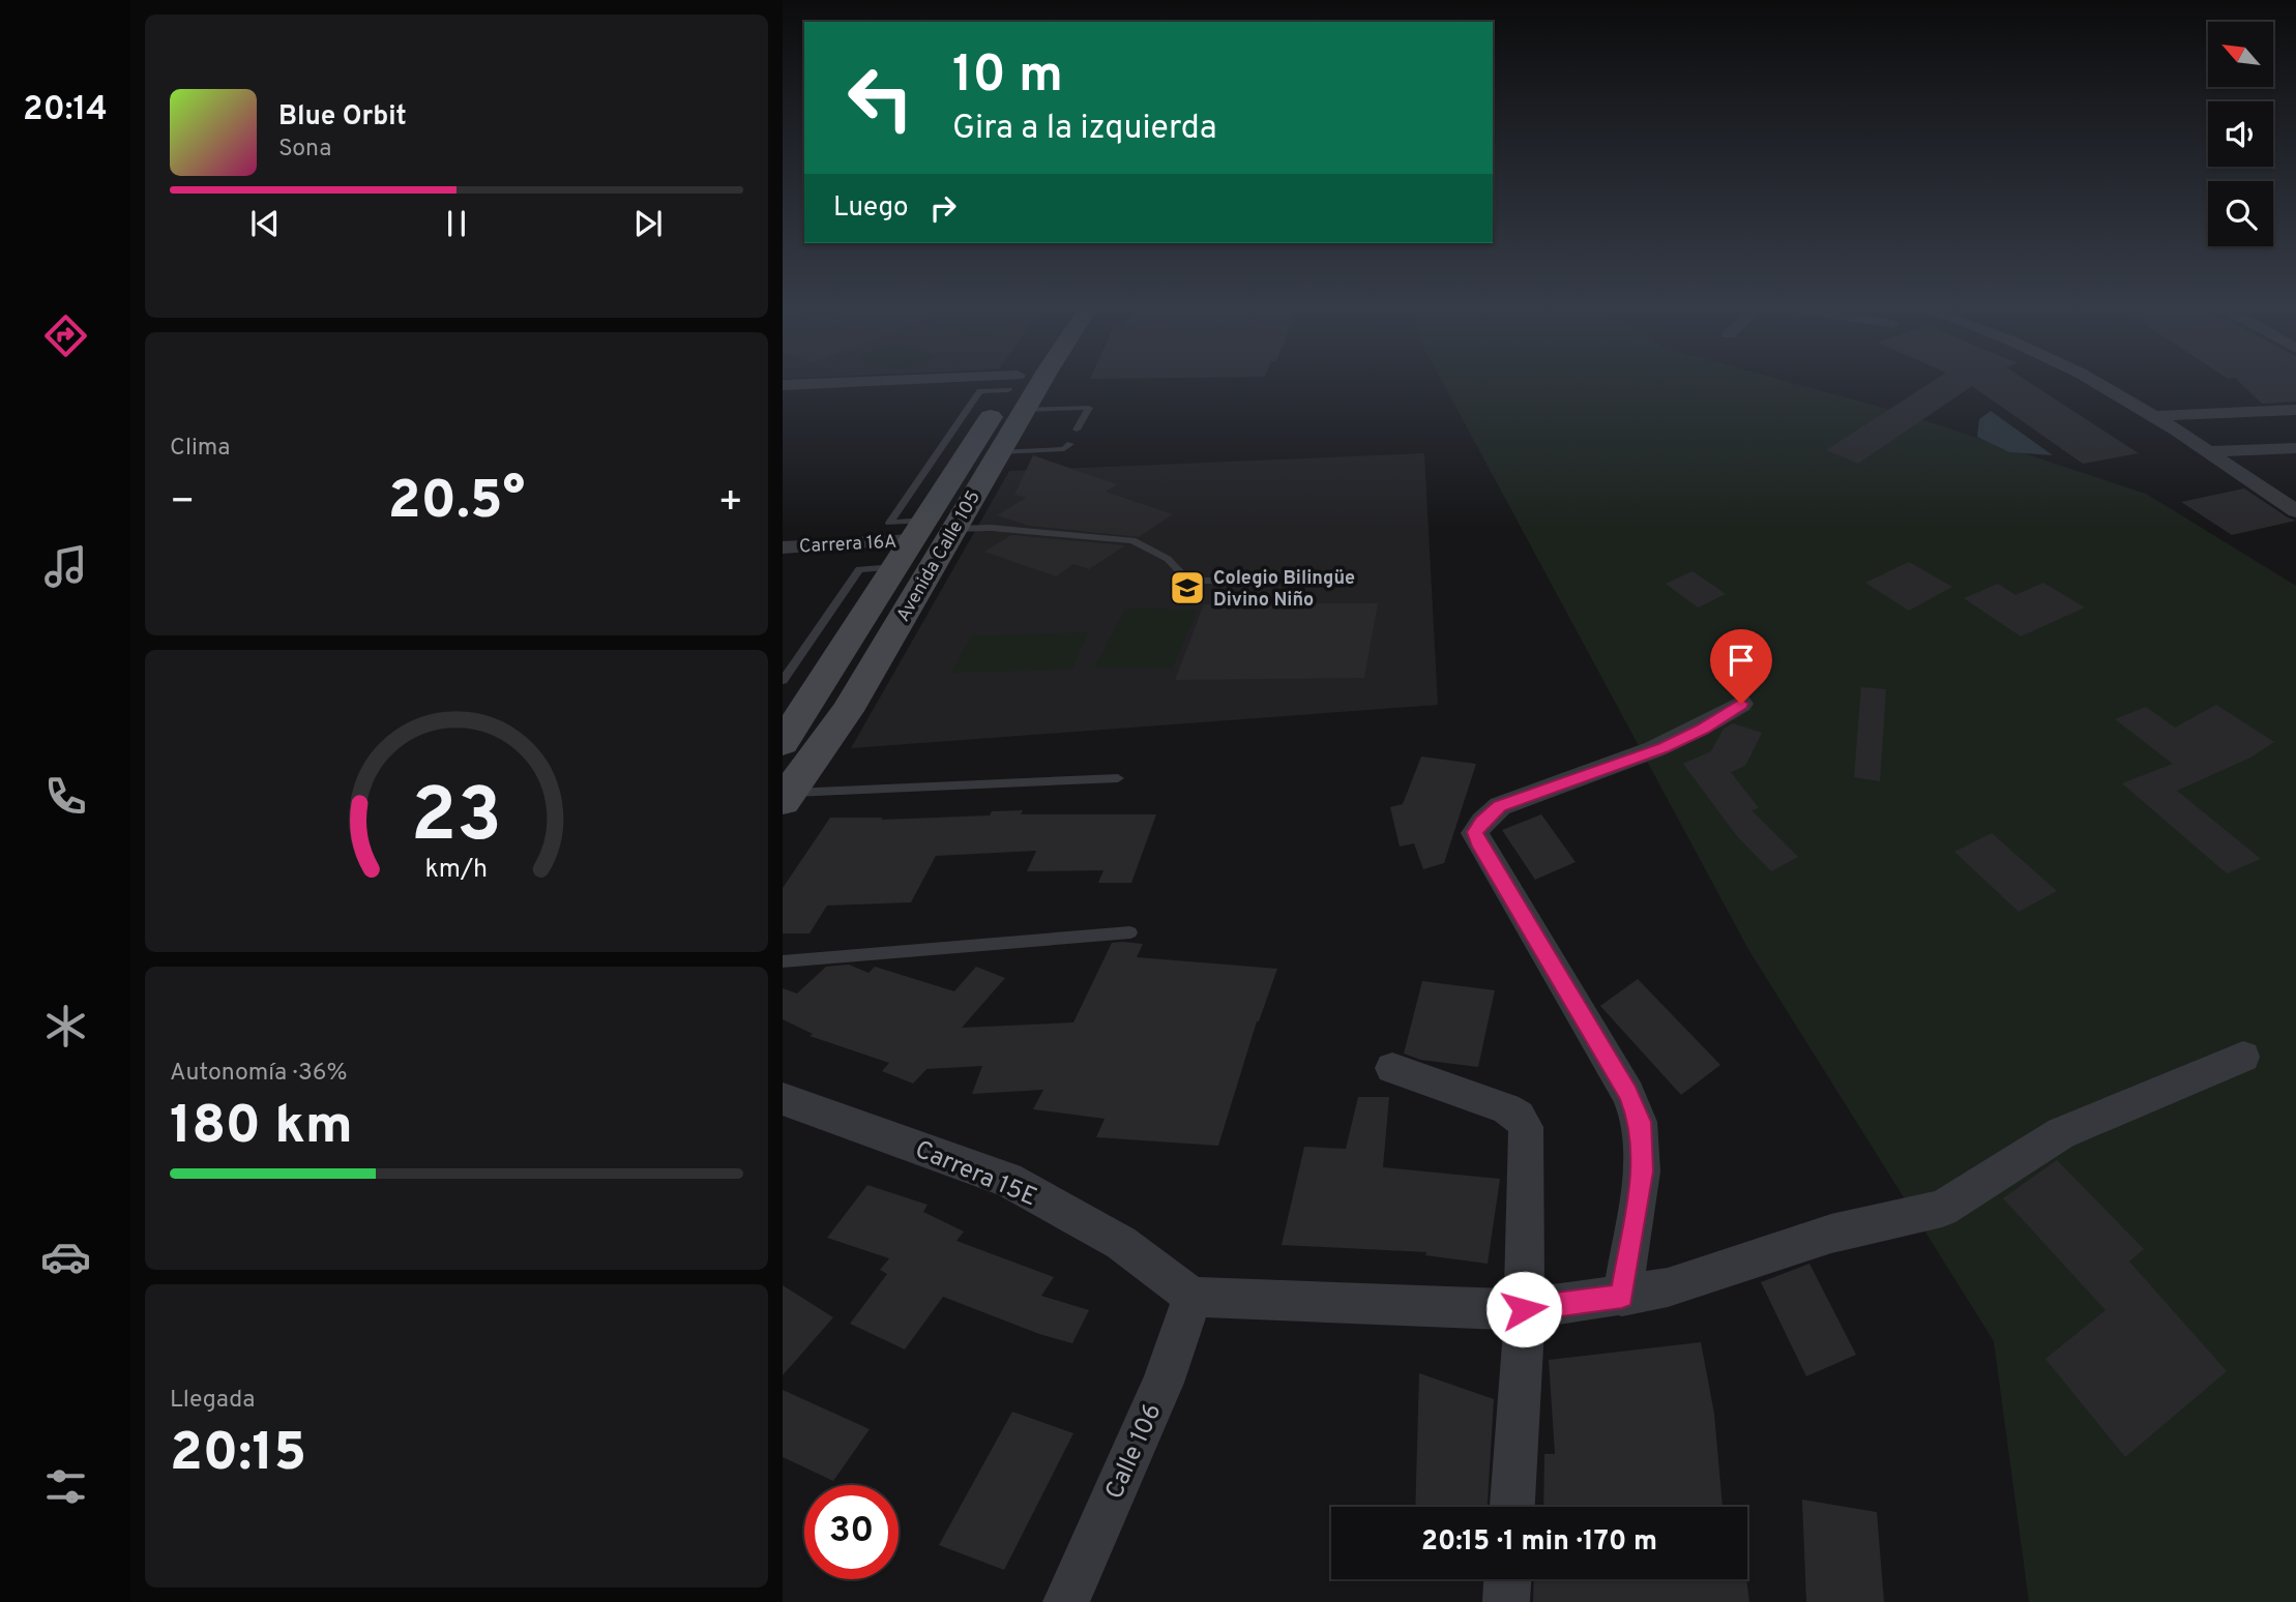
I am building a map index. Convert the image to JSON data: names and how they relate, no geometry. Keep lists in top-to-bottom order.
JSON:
{
  "streets": {
    "main road": ["Avenida Calle 105"],
    "street": ["Carrera 16A", "Carrera 15E", "Calle 106"]
  },
  "crossings": [
    ["Carrera 16A", "Avenida Calle 105"],
    ["Carrera 15E", "Calle 106"]
  ],
  "places": {
    "school or university": ["Colegio Bilingüe Divino Niño"]
  },
  "north": "top left",
  "page": {
    "tabs": "20:14",
    "turn": ["10 m", "Gira a la izquierda"],
    "song": ["Blue Orbit", "Sona"],
    "then": "Luego",
    "tile": [
      "Clima",
      ["Autonomía · 36%", "180 km"],
      ["Llegada", "20:15"]
    ],
    "heat": ["−", "20.5°", "+"],
    "limit": "30",
    "trip": "20:15 · 1 min · 170 m",
    "gauge": ["23", "km/h"]
  }
}
